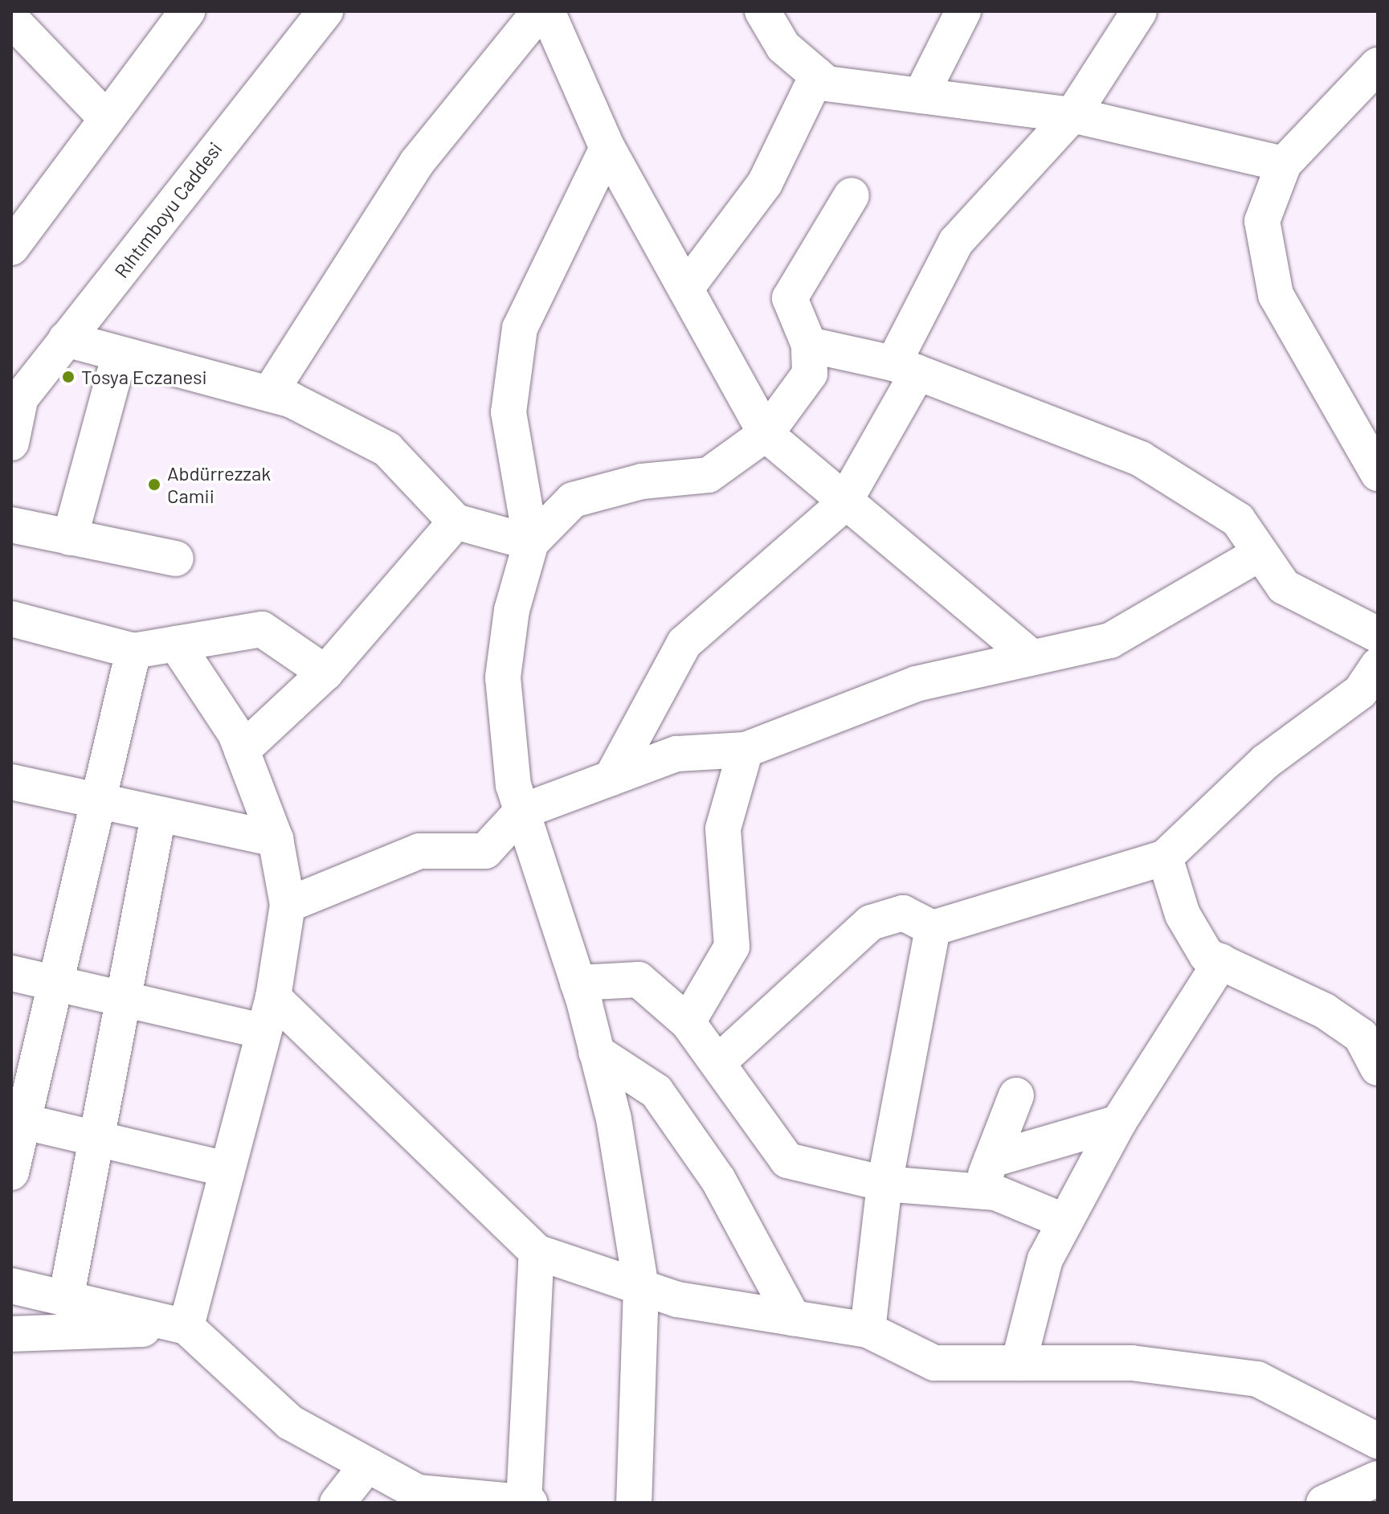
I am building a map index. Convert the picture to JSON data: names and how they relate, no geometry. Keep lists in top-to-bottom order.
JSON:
{
  "streets": {
    "street": ["Rıhtımboyu Caddesi"]
  },
  "places": ["Tosya Eczanesi", "Abdürrezzak Camii"]
}
